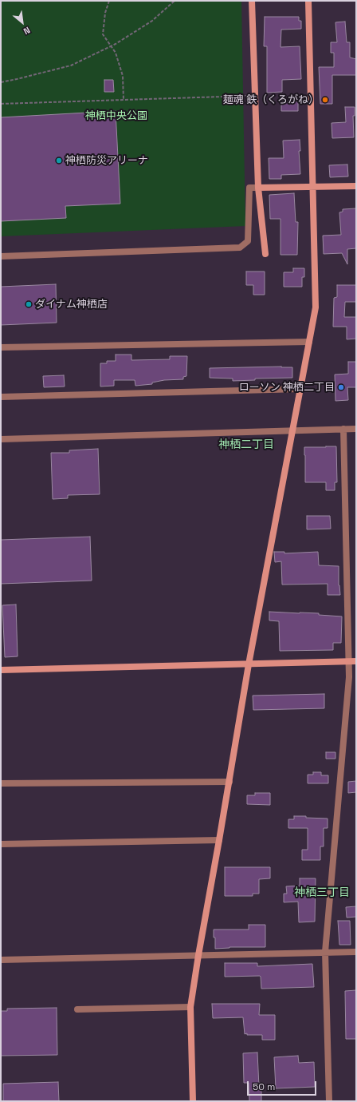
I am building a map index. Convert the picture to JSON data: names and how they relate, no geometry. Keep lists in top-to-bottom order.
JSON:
{
  "districts": ["神栖二丁目", "神栖三丁目"],
  "parks": ["神栖中央公園"],
  "places": [
    "麺魂 鉄（くろがね）",
    "神栖防災アリーナ",
    "ダイナム神栖店",
    "ローソン 神栖二丁目"
  ],
  "scale_bar": "50 m",
  "north": "bottom right"
}
